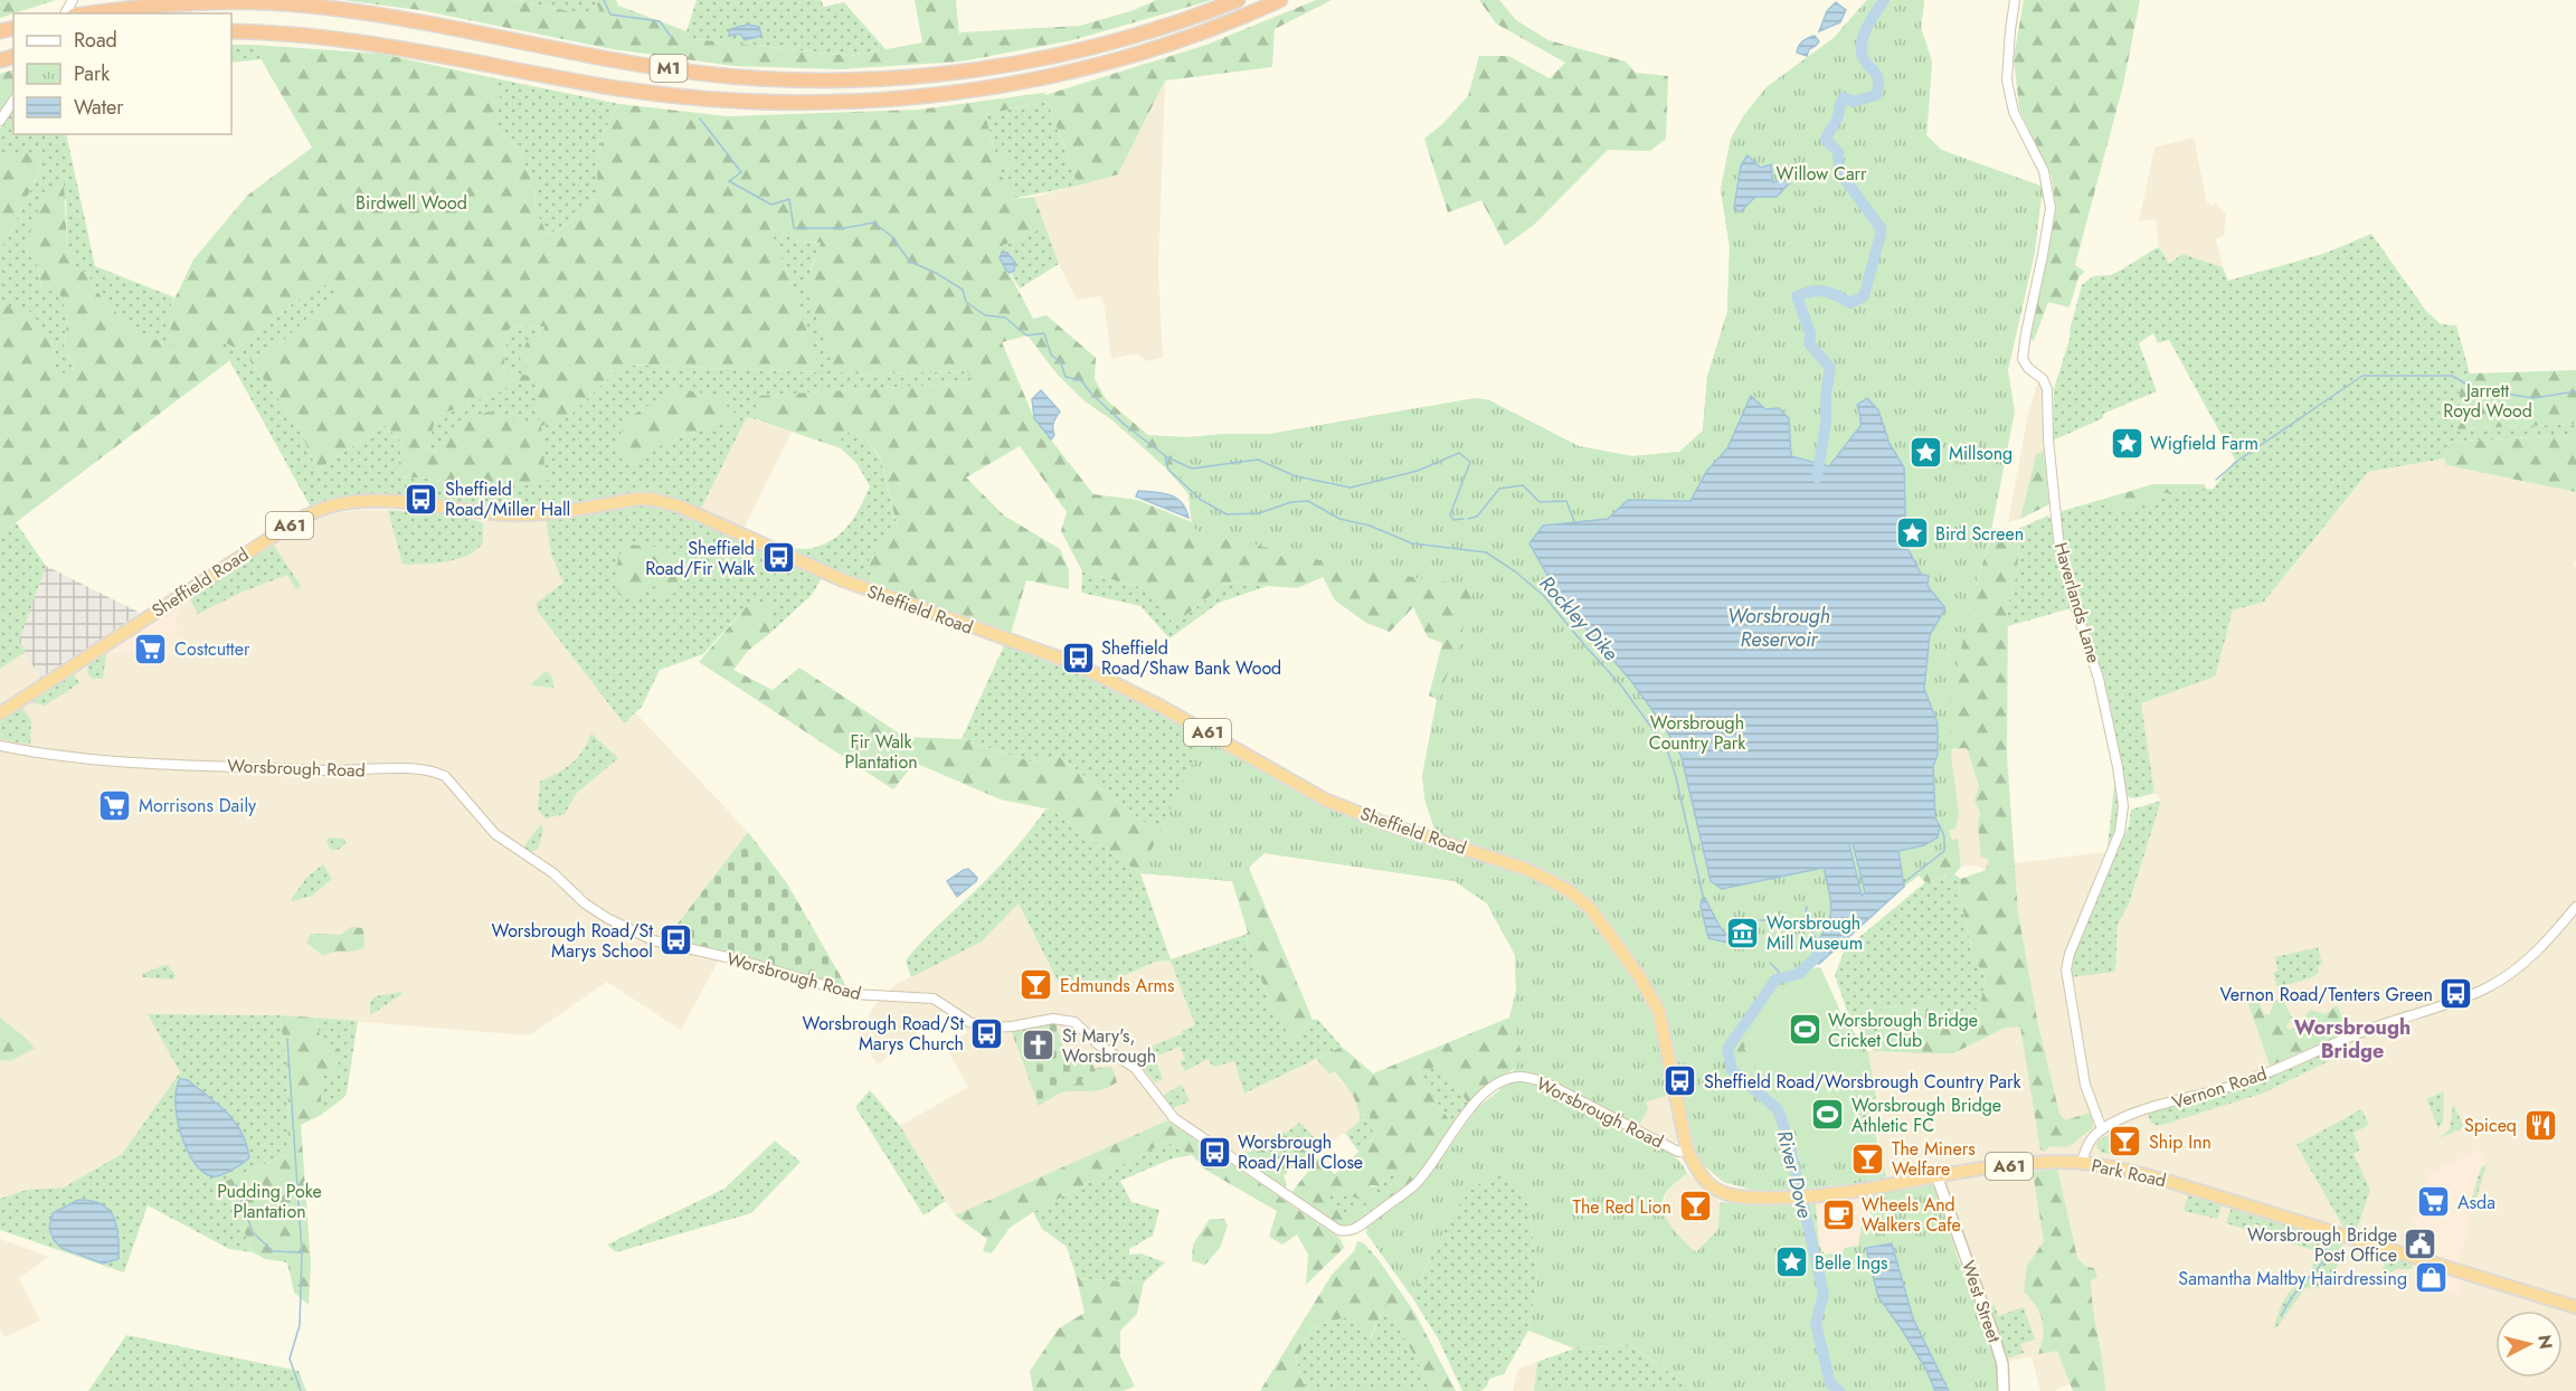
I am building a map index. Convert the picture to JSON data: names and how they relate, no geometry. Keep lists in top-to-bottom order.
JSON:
{
  "streets": {
    "highway": [
      "M1",
      "A61",
      "Sheffield Road",
      "Park Road"
    ],
    "main road": ["West Street"],
    "street": ["Haverlands Lane", "Worsbrough Road", "Vernon Road"]
  },
  "crossings": [
    ["Sheffield Road", "Worsbrough Road"],
    ["Sheffield Road", "Park Road"],
    ["Haverlands Lane", "Vernon Road"],
    ["Worsbrough Road", "Park Road"],
    ["Park Road", "West Street"]
  ],
  "districts": ["Worsbrough Bridge"],
  "water": ["Worsbrough Reservoir", "Rockley Dike", "River Dove"],
  "parks": [
    "Willow Carr",
    "Birdwell Wood",
    "Jarrett Royd Wood",
    "Worsbrough Country Park",
    "Fir Walk Plantation",
    "Pudding Poke Plantation"
  ],
  "places": {
    "place": [
      "Wigfield Farm",
      "Millsong",
      "Bird Screen",
      "Belle Ings"
    ],
    "bus stop": [
      "Sheffield Road/Miller Hall",
      "Sheffield Road/Fir Walk",
      "Sheffield Road/Shaw Bank Wood",
      "Worsbrough Road/St Marys School",
      "Vernon Road/Tenters Green",
      "Worsbrough Road/St Marys Church",
      "Sheffield Road/Worsbrough Country Park",
      "Worsbrough Road/Hall Close"
    ],
    "supermarket": ["Costcutter", "Morrisons Daily", "Asda"],
    "museum": ["Worsbrough Mill Museum"],
    "bar": [
      "Edmunds Arms",
      "Ship Inn",
      "The Miners Welfare",
      "The Red Lion"
    ],
    "sports": ["Worsbrough Bridge Cricket Club", "Worsbrough Bridge Athletic FC"],
    "church": ["St Mary's, Worsbrough"],
    "restaurant": ["Spiceq"],
    "cafe": ["Wheels And Walkers Cafe"],
    "public building": ["Worsbrough Bridge Post Office"],
    "shop": ["Samantha Maltby Hairdressing"]
  },
  "legend": ["Road", "Park", "Water"],
  "north": "right"
}
